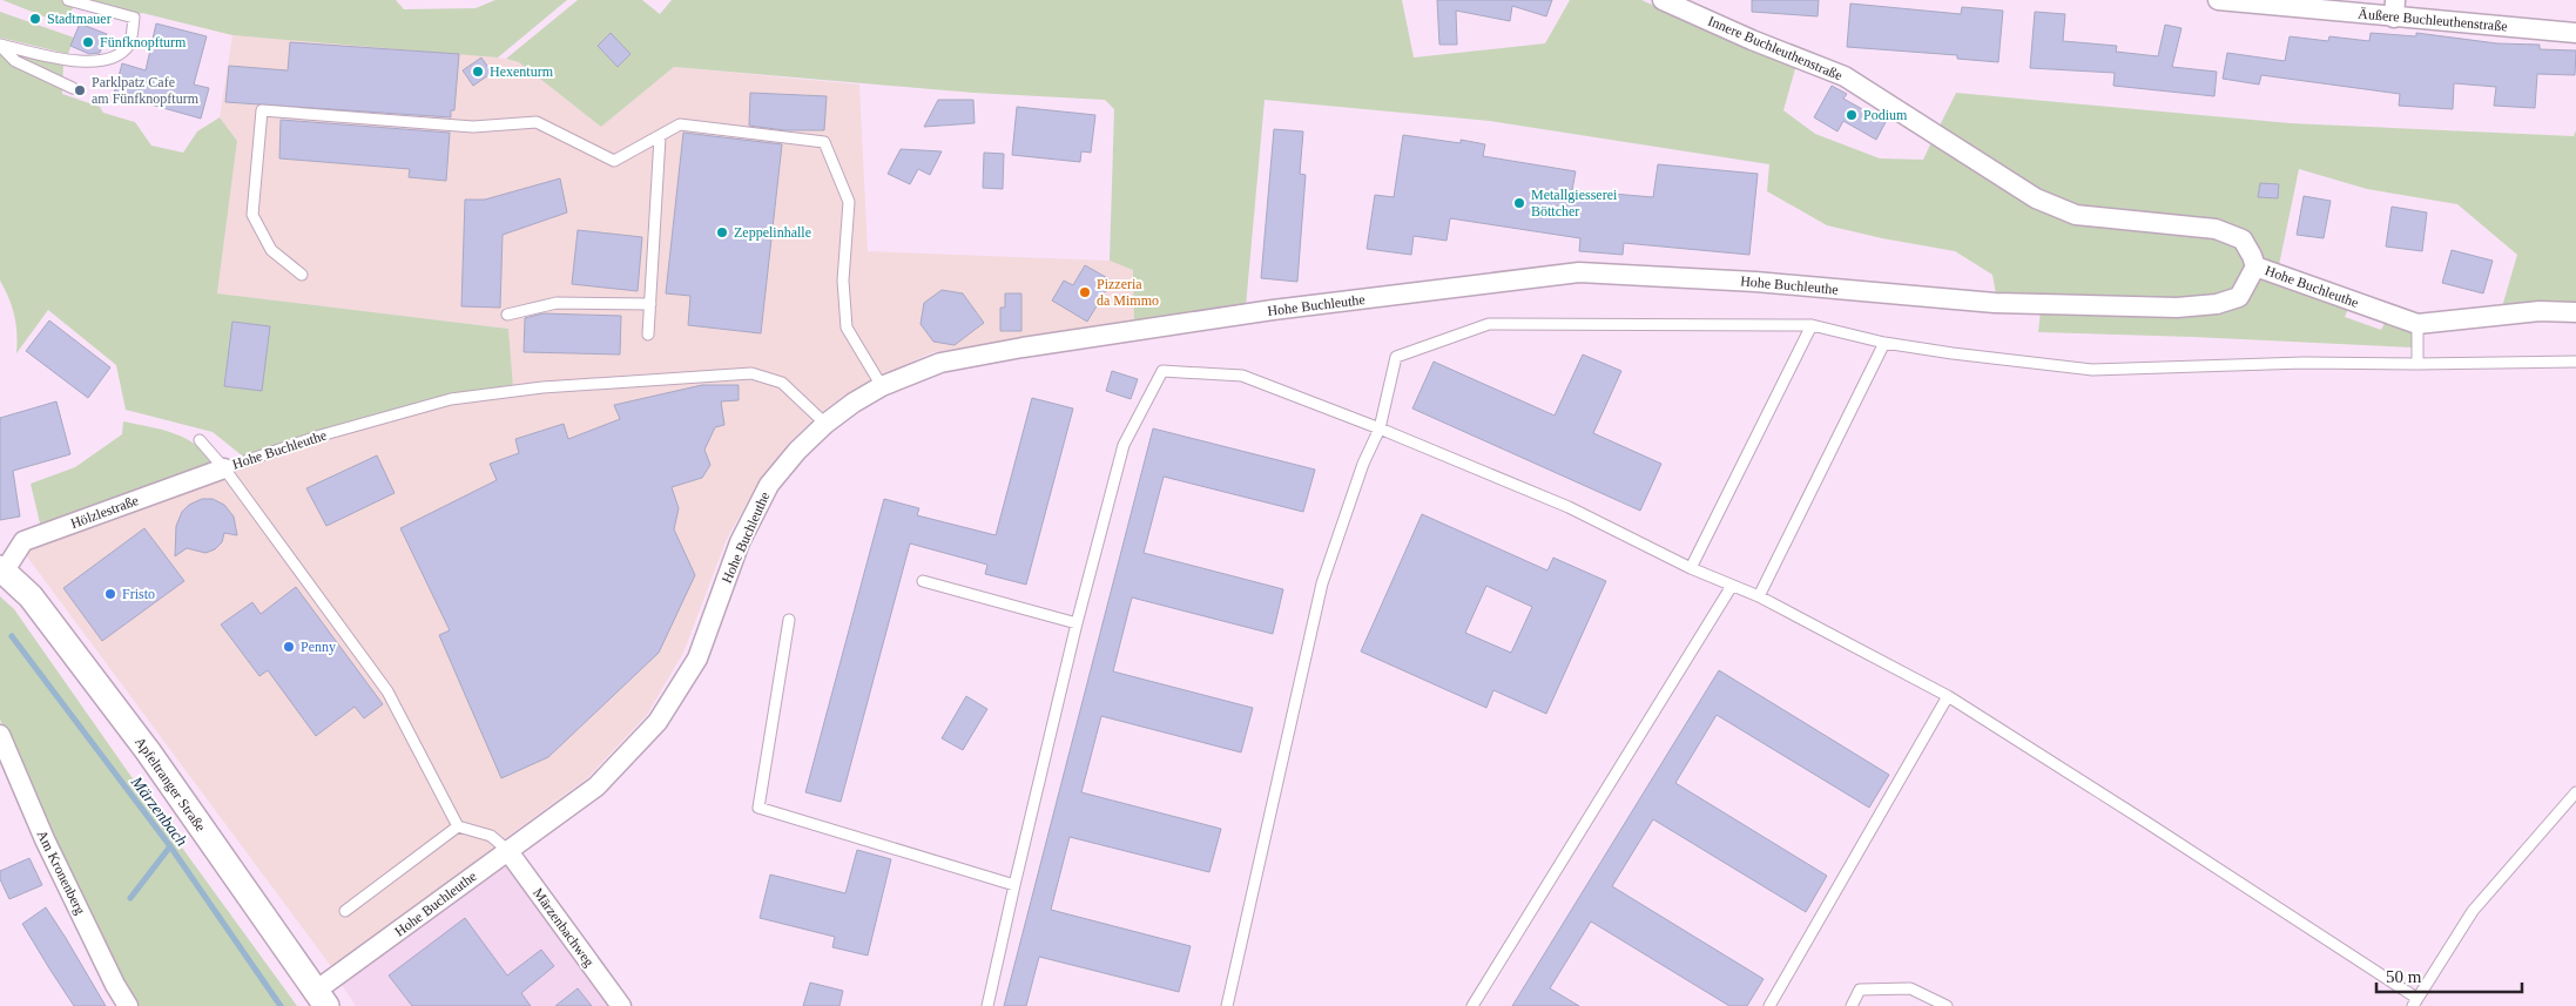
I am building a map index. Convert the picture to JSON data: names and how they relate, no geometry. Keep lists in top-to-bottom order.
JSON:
{
  "streets": {
    "street": [
      "Äußere Buchleuthenstraße",
      "Innere Buchleuthenstraße",
      "Hohe Buchleuthe",
      "Hölzlestraße",
      "Apfeltranger Straße",
      "Am Kronenberg",
      "Märzenbachweg"
    ]
  },
  "crossings": [
    ["Innere Buchleuthenstraße", "Hohe Buchleuthe"],
    ["Hohe Buchleuthe", "Hölzlestraße"],
    ["Hohe Buchleuthe", "Apfeltranger Straße"],
    ["Hohe Buchleuthe", "Märzenbachweg"],
    ["Hölzlestraße", "Apfeltranger Straße"]
  ],
  "water": ["Märzenbach"],
  "places": [
    "Stadtmauer",
    "Fünfknopfturm",
    "Hexenturm",
    "Parklpatz Cafe am Fünfknopfturm",
    "Podium",
    "Metallgiesserei Böttcher",
    "Zeppelinhalle",
    "Pizzeria da Mimmo",
    "Fristo",
    "Penny"
  ],
  "scale_bar": "50 m"
}
